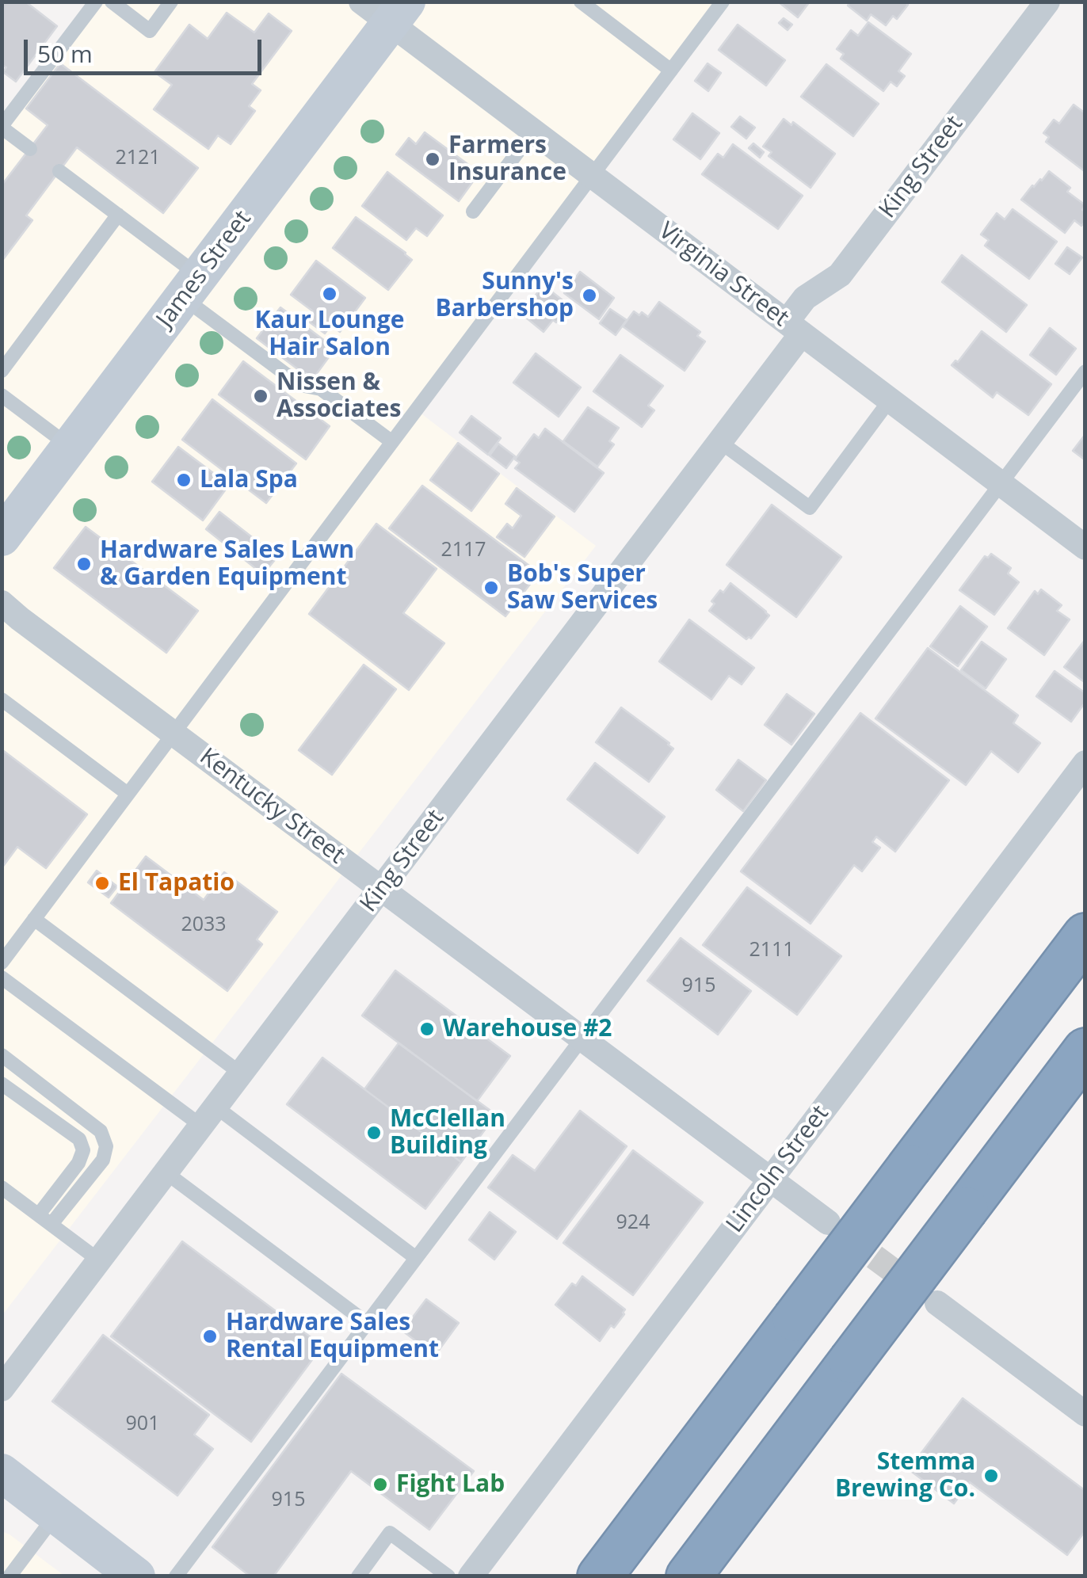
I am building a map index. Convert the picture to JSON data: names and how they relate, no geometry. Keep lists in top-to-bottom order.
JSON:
{
  "streets": {
    "main road": ["James Street"],
    "street": [
      "King Street",
      "Virginia Street",
      "Kentucky Street",
      "Lincoln Street"
    ]
  },
  "crossings": [
    ["King Street", "Virginia Street"],
    ["King Street", "Kentucky Street"],
    ["James Street", "Virginia Street"],
    ["Kentucky Street", "Lincoln Street"]
  ],
  "places": [
    "Farmers Insurance",
    "Kaur Lounge Hair Salon",
    "Sunny's Barbershop",
    "Nissen & Associates",
    "Lala Spa",
    "Hardware Sales Lawn & Garden Equipment",
    "Bob's Super Saw Services",
    "El Tapatio",
    "Warehouse #2",
    "McClellan Building",
    "Hardware Sales Rental Equipment",
    "Stemma Brewing Co.",
    "Fight Lab"
  ],
  "house_numbers": [
    "2121",
    "2117",
    "2033",
    "2111",
    "915",
    "924",
    "901",
    "915"
  ],
  "scale_bar": "50 m"
}
